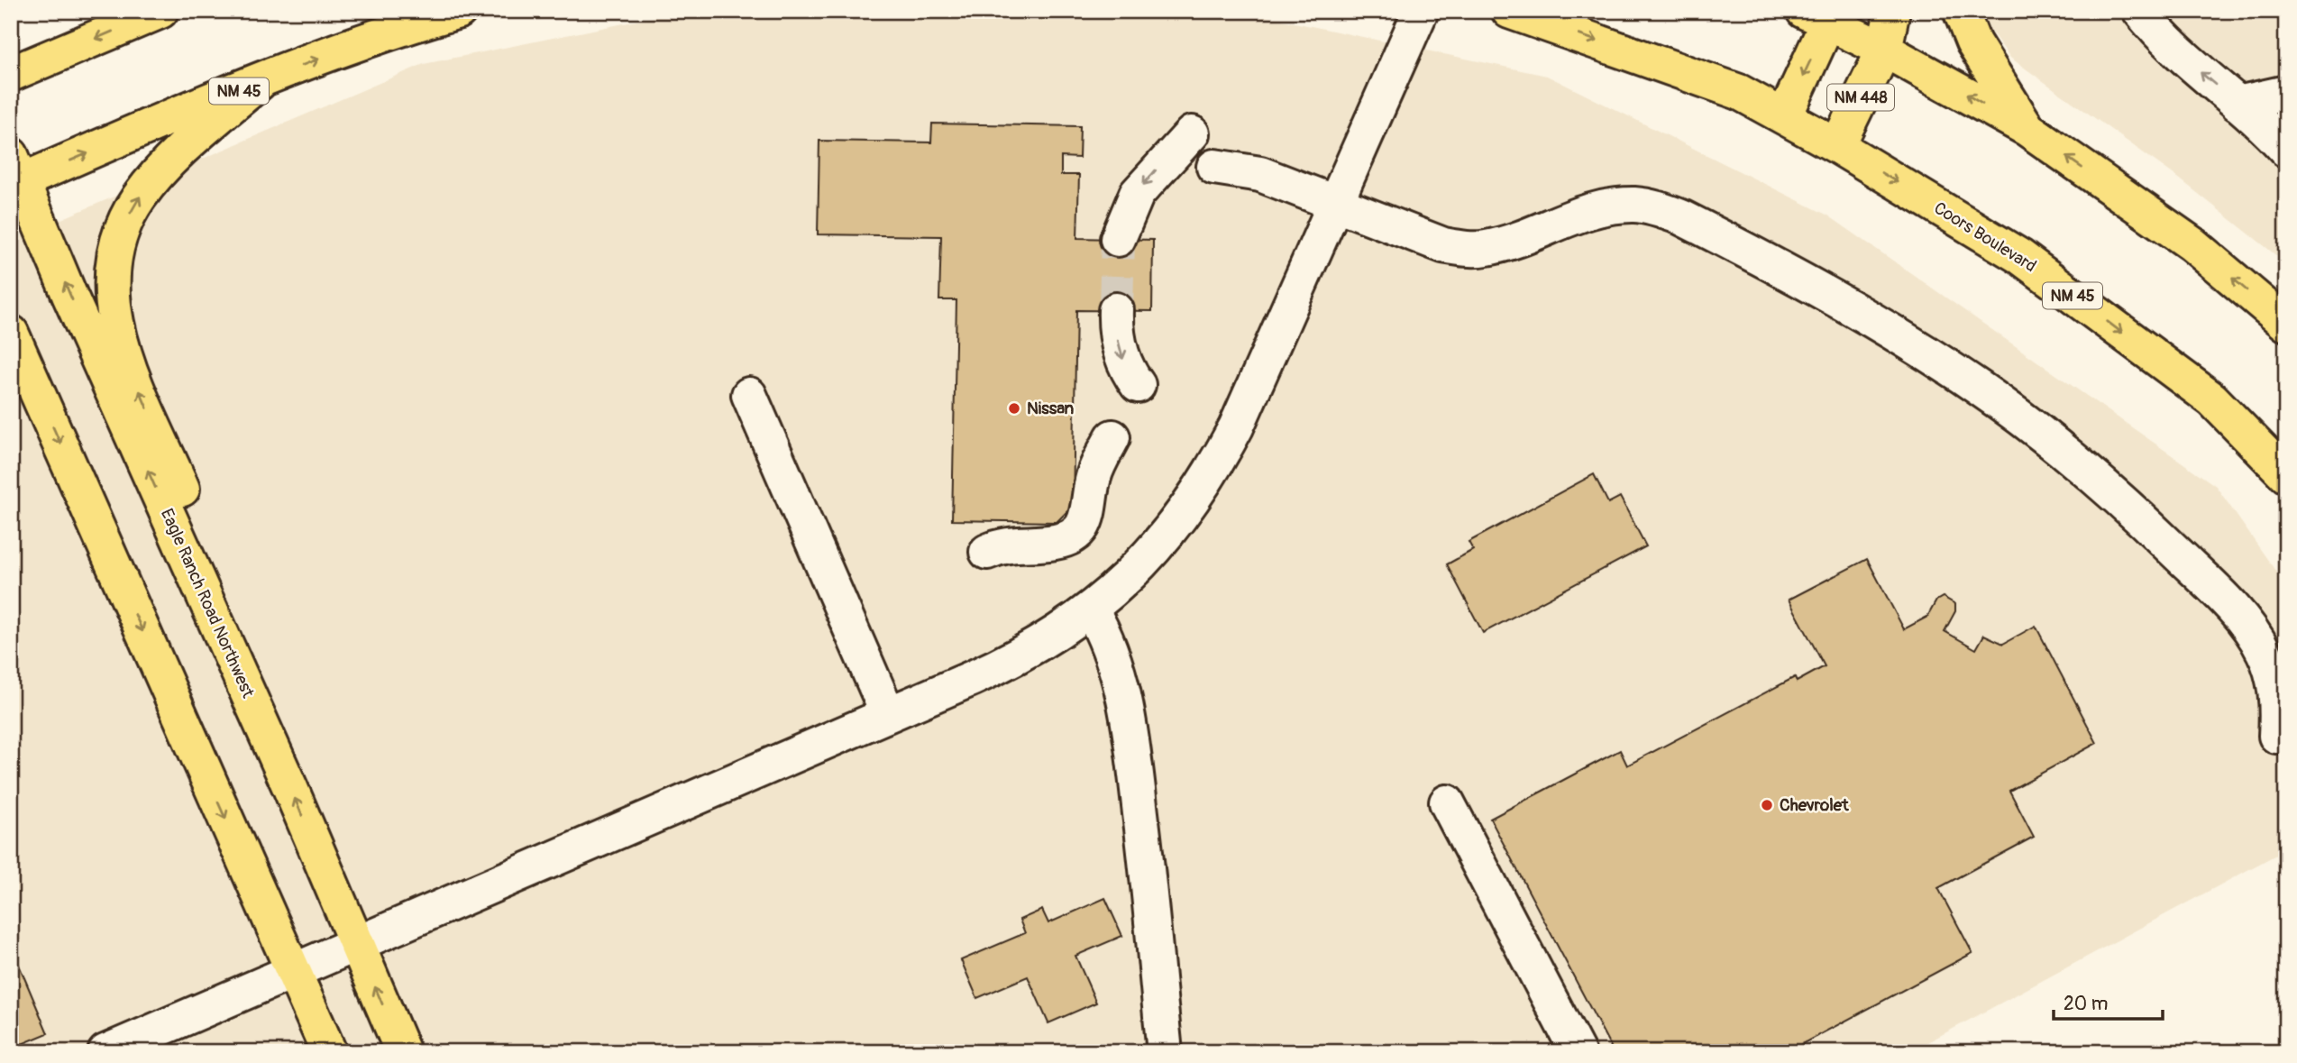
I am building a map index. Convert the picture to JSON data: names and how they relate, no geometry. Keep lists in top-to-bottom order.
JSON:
{
  "streets": {
    "main road": [
      "NM 45",
      "NM 448",
      "Coors Boulevard",
      "Eagle Ranch Road Northwest"
    ]
  },
  "crossings": [
    ["NM 45", "NM 448"],
    ["NM 45", "Coors Boulevard"],
    ["NM 45", "Eagle Ranch Road Northwest"],
    ["NM 448", "Coors Boulevard"]
  ],
  "places": ["Nissan", "Chevrolet"],
  "scale_bar": "20 m"
}
